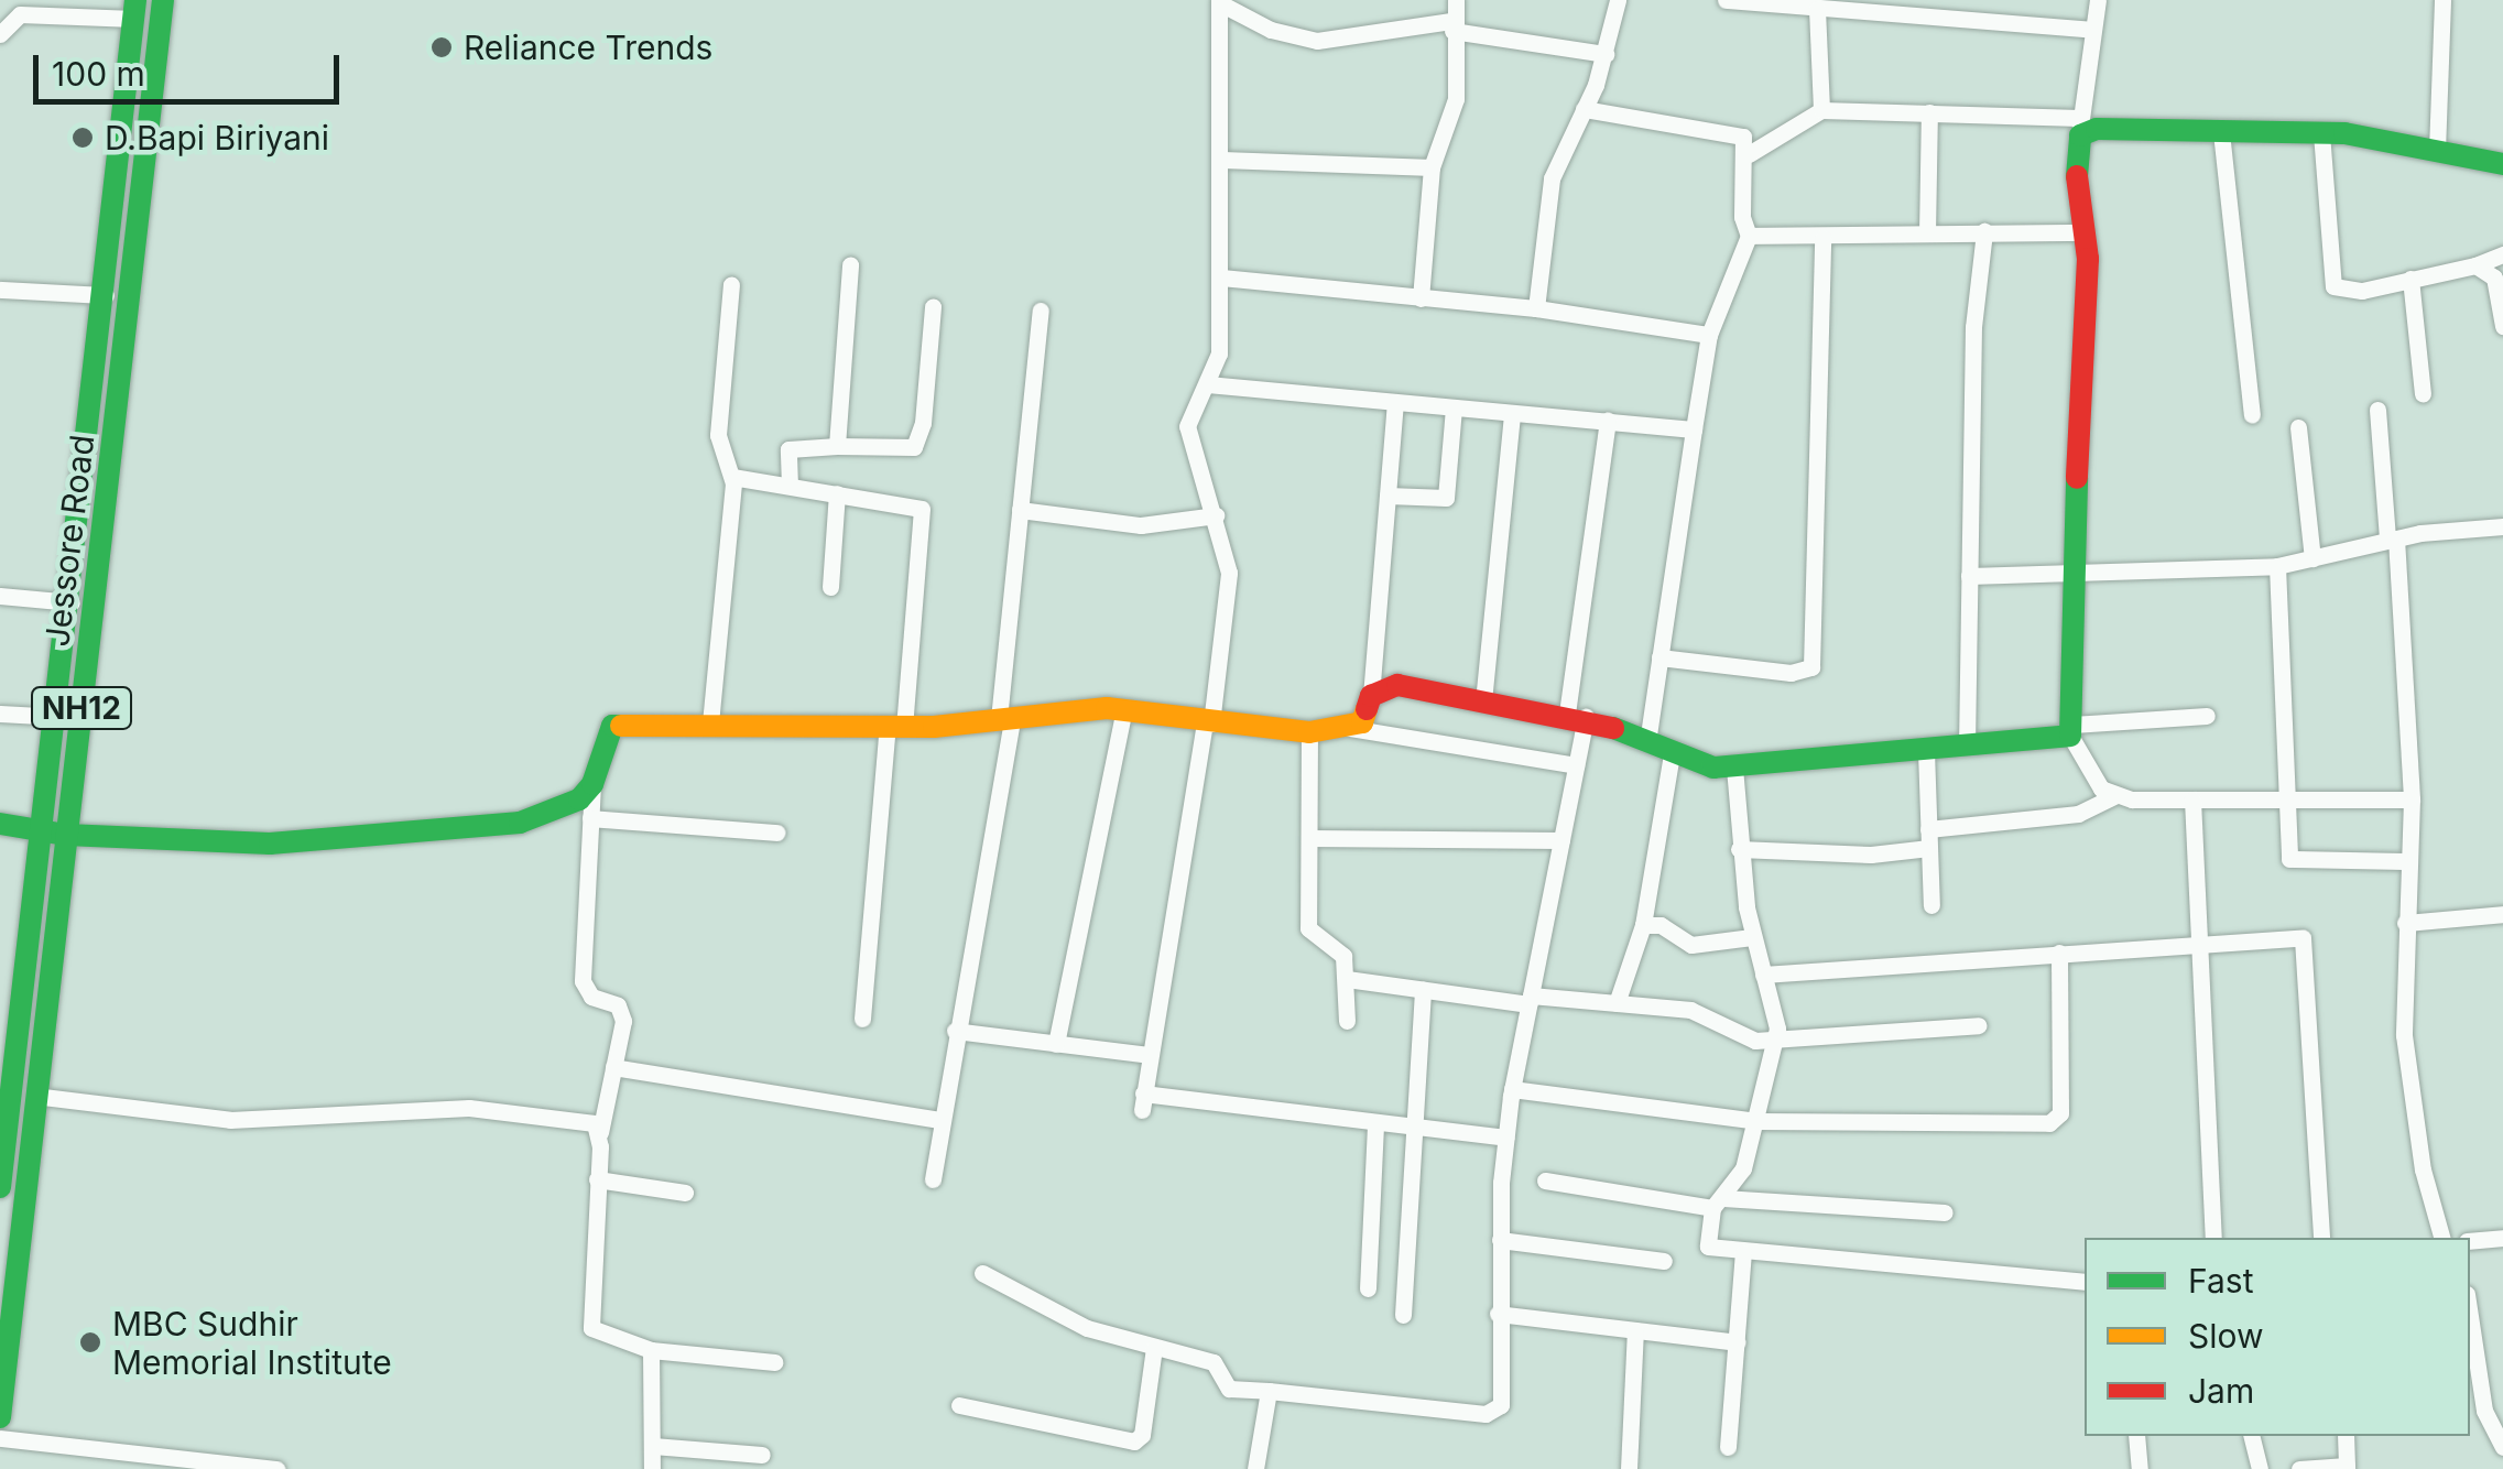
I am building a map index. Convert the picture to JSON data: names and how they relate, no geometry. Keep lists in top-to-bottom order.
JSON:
{
  "streets": {
    "main road": ["Jessore Road", "NH12"]
  },
  "places": ["Reliance Trends", "D.Bapi Biriyani", "MBC Sudhir Memorial Institute"],
  "legend": ["Fast", "Slow", "Jam"],
  "scale_bar": "100 m"
}
